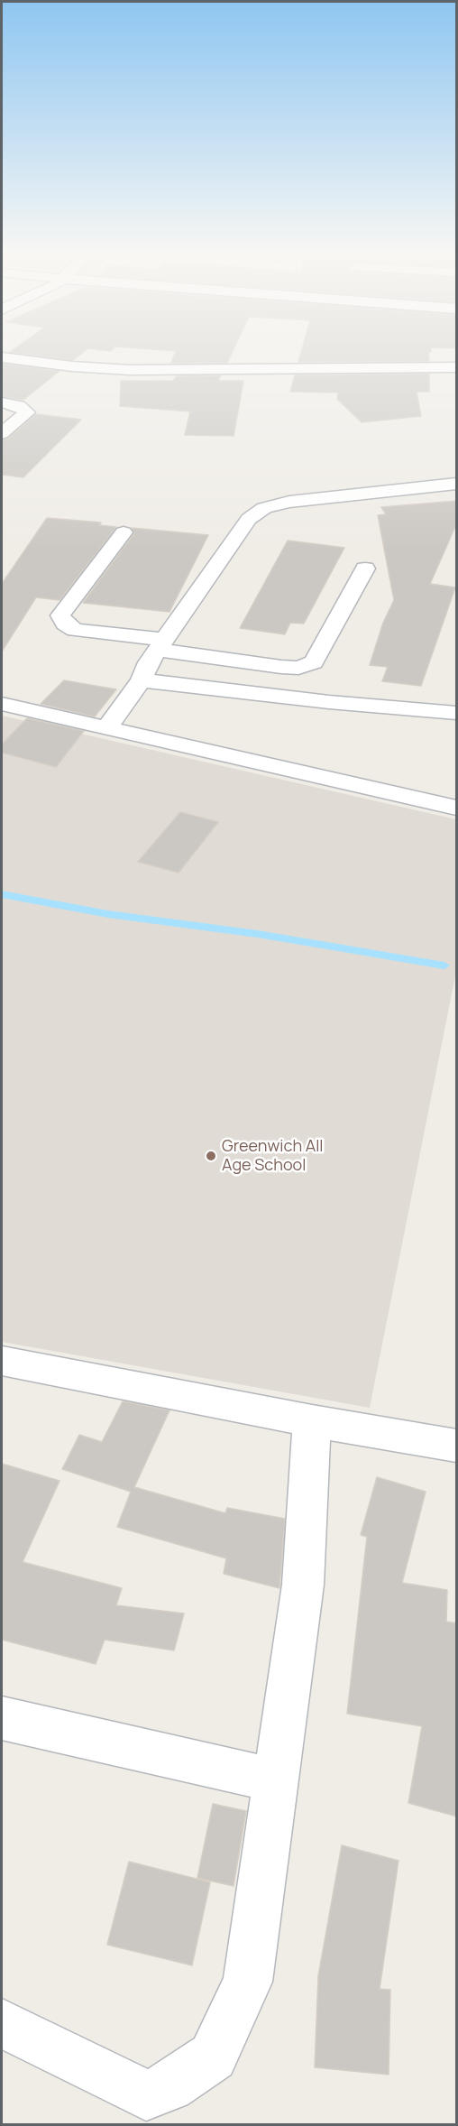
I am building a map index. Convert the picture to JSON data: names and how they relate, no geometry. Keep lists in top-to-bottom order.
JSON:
{
  "places": ["Greenwich All Age School"]
}
